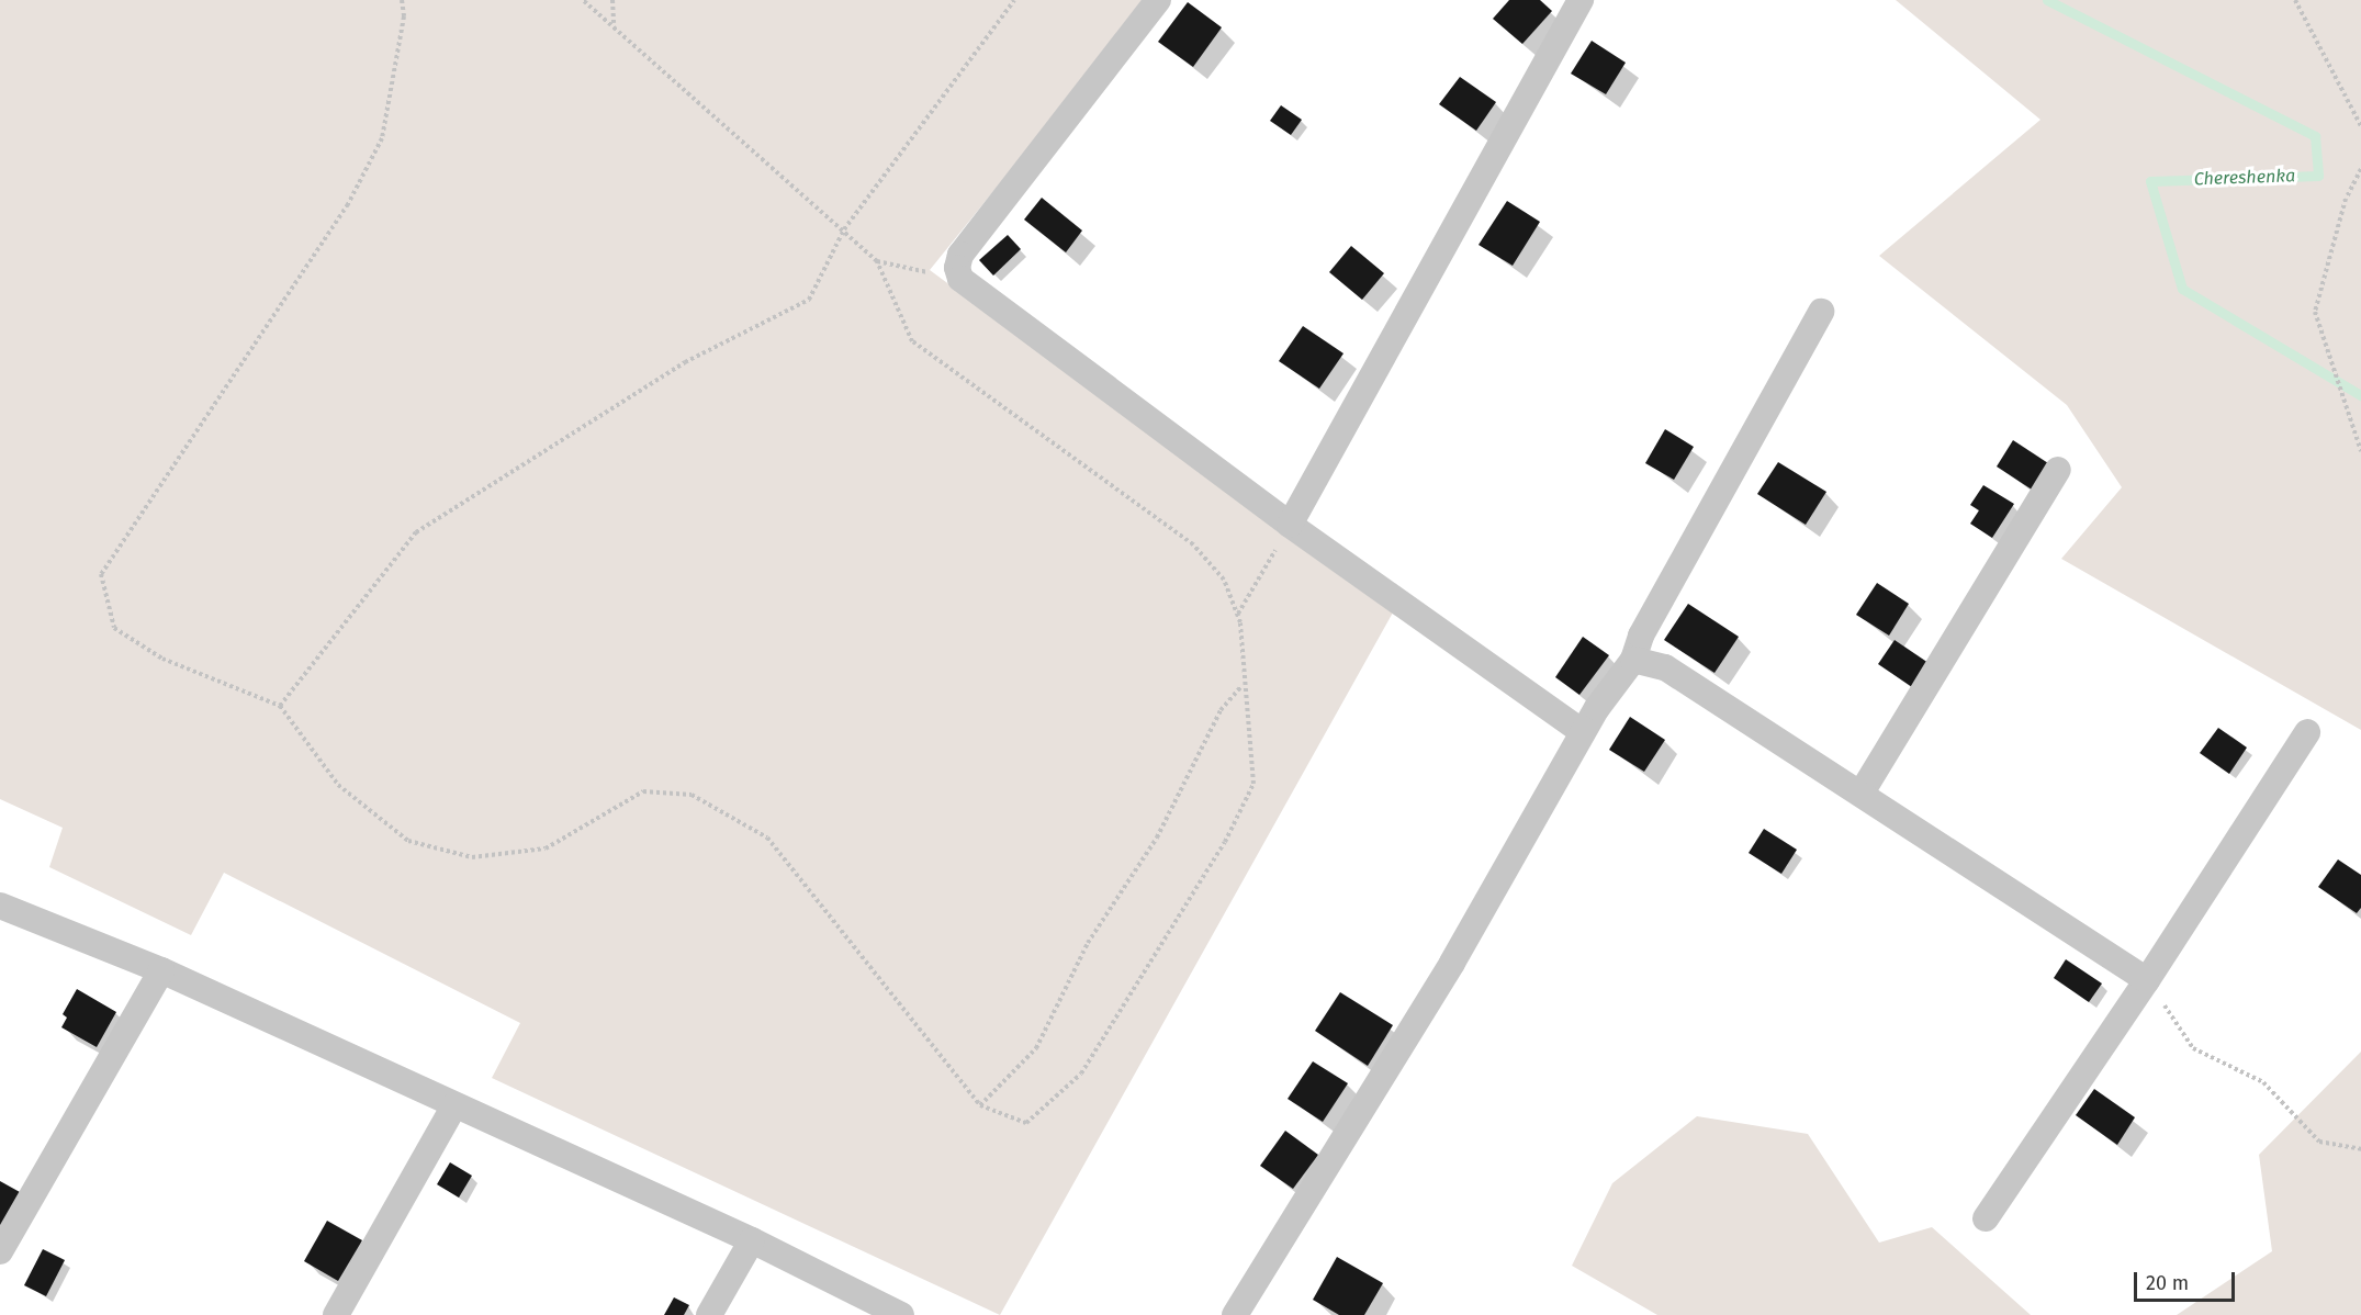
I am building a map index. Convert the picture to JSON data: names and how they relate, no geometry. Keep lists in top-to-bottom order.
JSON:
{
  "water": ["Chereshenka"],
  "scale_bar": "20 m"
}
